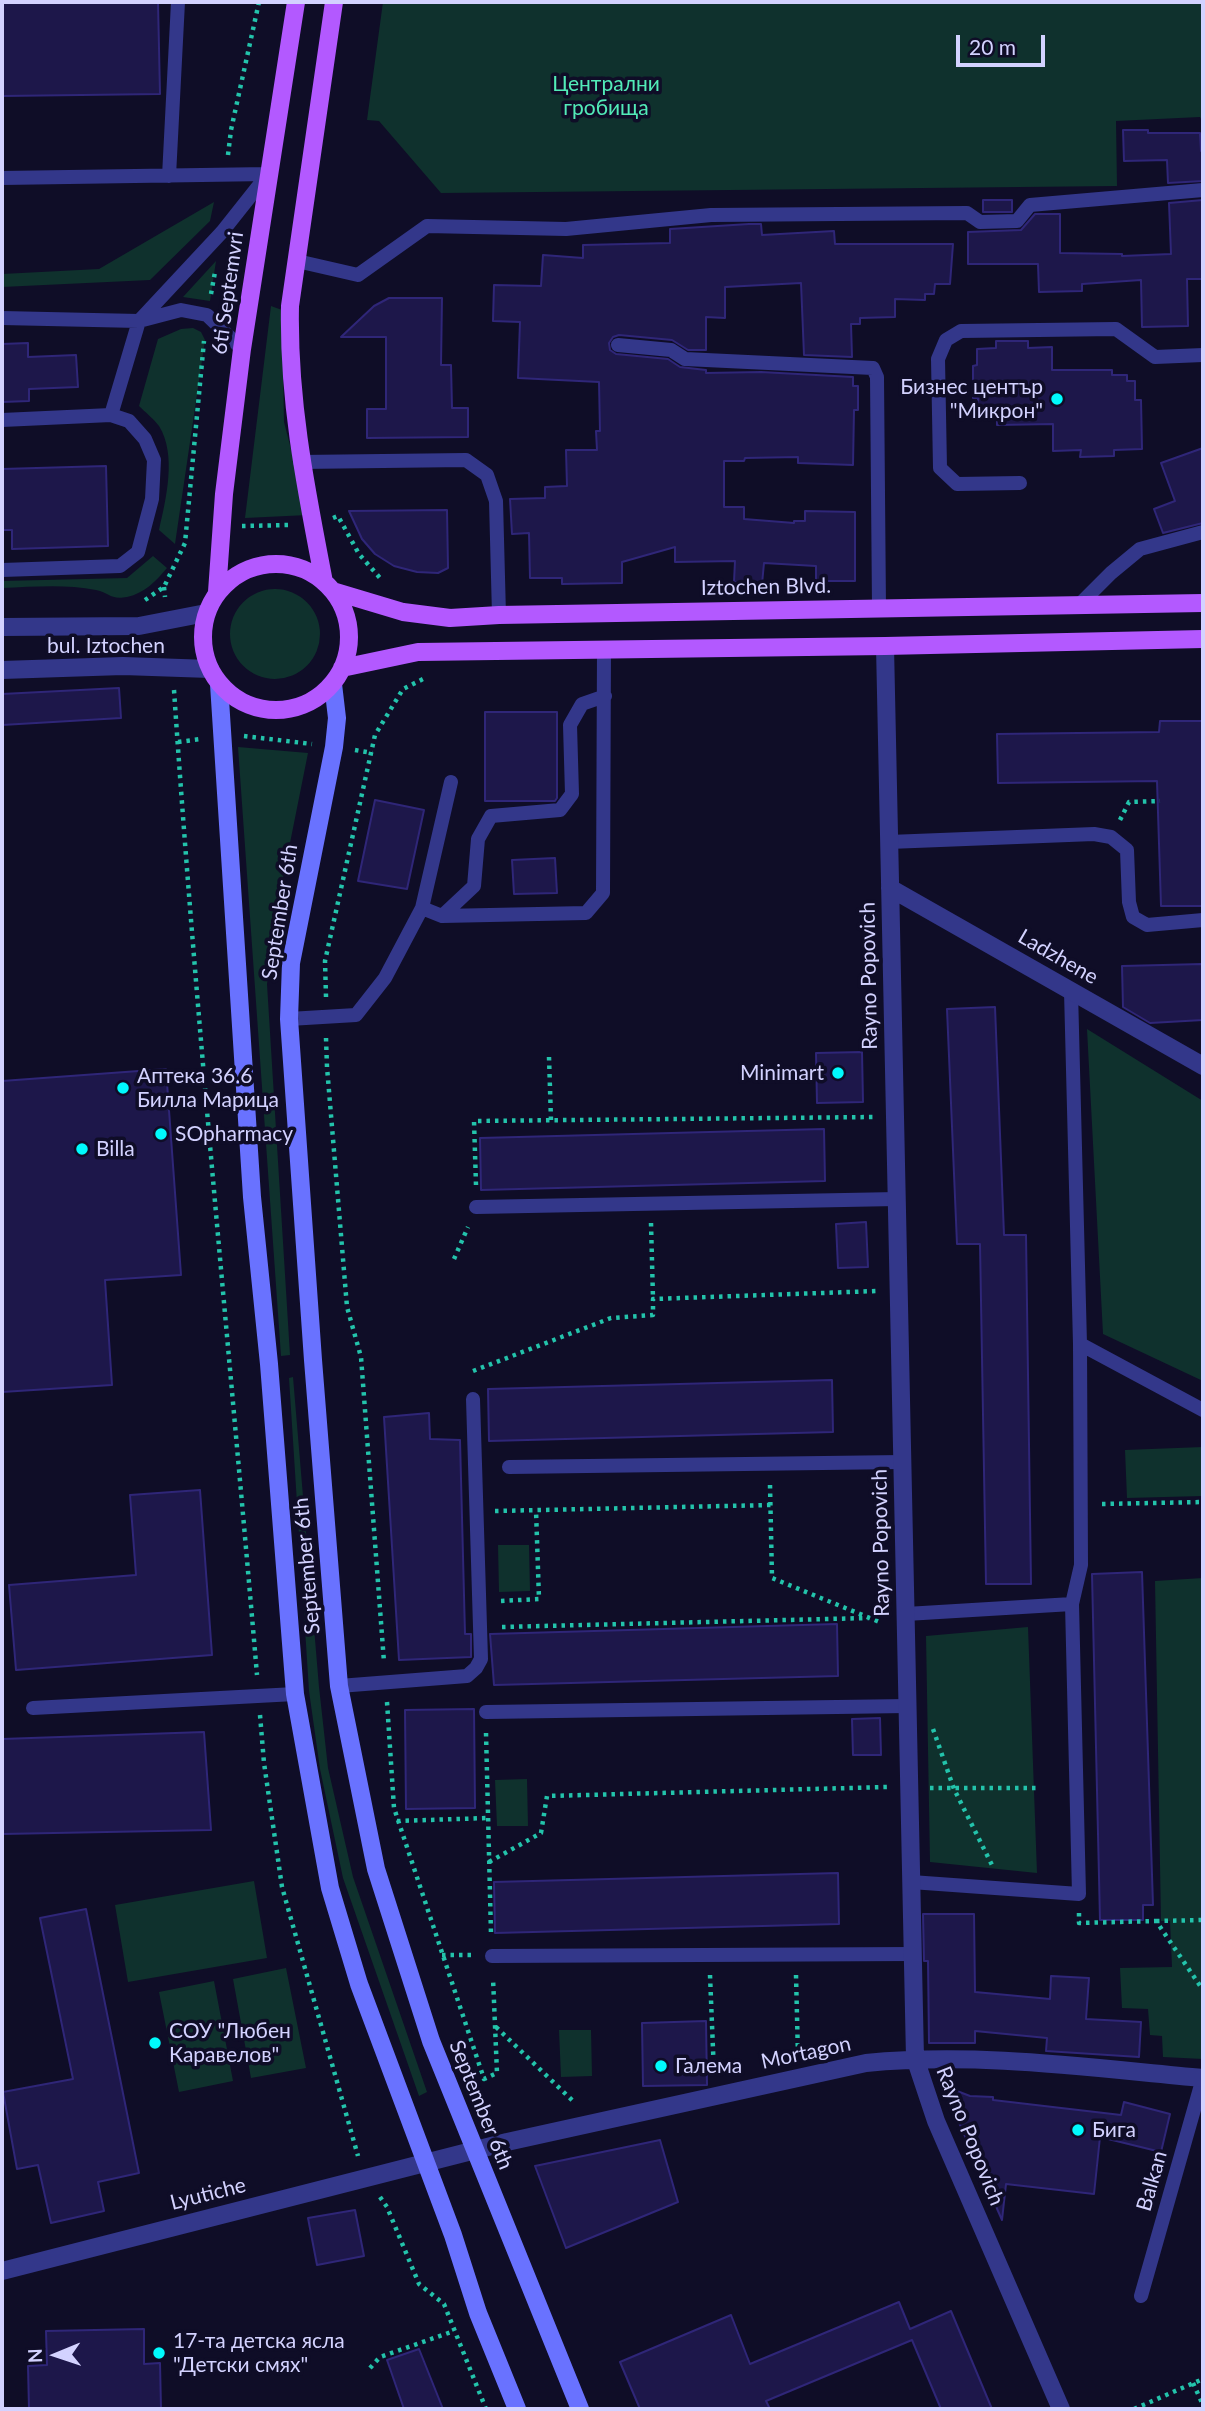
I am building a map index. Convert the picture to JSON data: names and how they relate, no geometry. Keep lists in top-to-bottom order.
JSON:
{
  "streets": {
    "main road": ["6ti Septemvri", "Iztochen Blvd.", "September 6th"],
    "street": [
      "bul. Iztochen",
      "Ladzhene",
      "Rayno Popovich",
      "Mortagon",
      "Lyutiche"
    ],
    "lane": ["Balkan"]
  },
  "crossings": [
    ["6ti Septemvri", "Iztochen Blvd."],
    ["6ti Septemvri", "bul. Iztochen"],
    ["6ti Septemvri", "September 6th"],
    ["Iztochen Blvd.", "bul. Iztochen"],
    ["Iztochen Blvd.", "September 6th"],
    ["bul. Iztochen", "September 6th"],
    ["September 6th", "Mortagon"],
    ["September 6th", "Lyutiche"],
    ["Ladzhene", "Rayno Popovich"],
    ["Rayno Popovich", "Mortagon"],
    ["Mortagon", "Balkan"],
    ["Mortagon", "Lyutiche"]
  ],
  "parks": ["Централни гробища"],
  "places": [
    "Бизнес център \"Микрон\"",
    "Minimart",
    "Аптека 36.6 Билла Марица",
    "SOpharmacy",
    "Billa",
    "СОУ \"Любен Каравелов\"",
    "Галема",
    "Бига",
    "17-та детска ясла \"Детски смях\""
  ],
  "scale_bar": "20 m",
  "north": "left"
}
